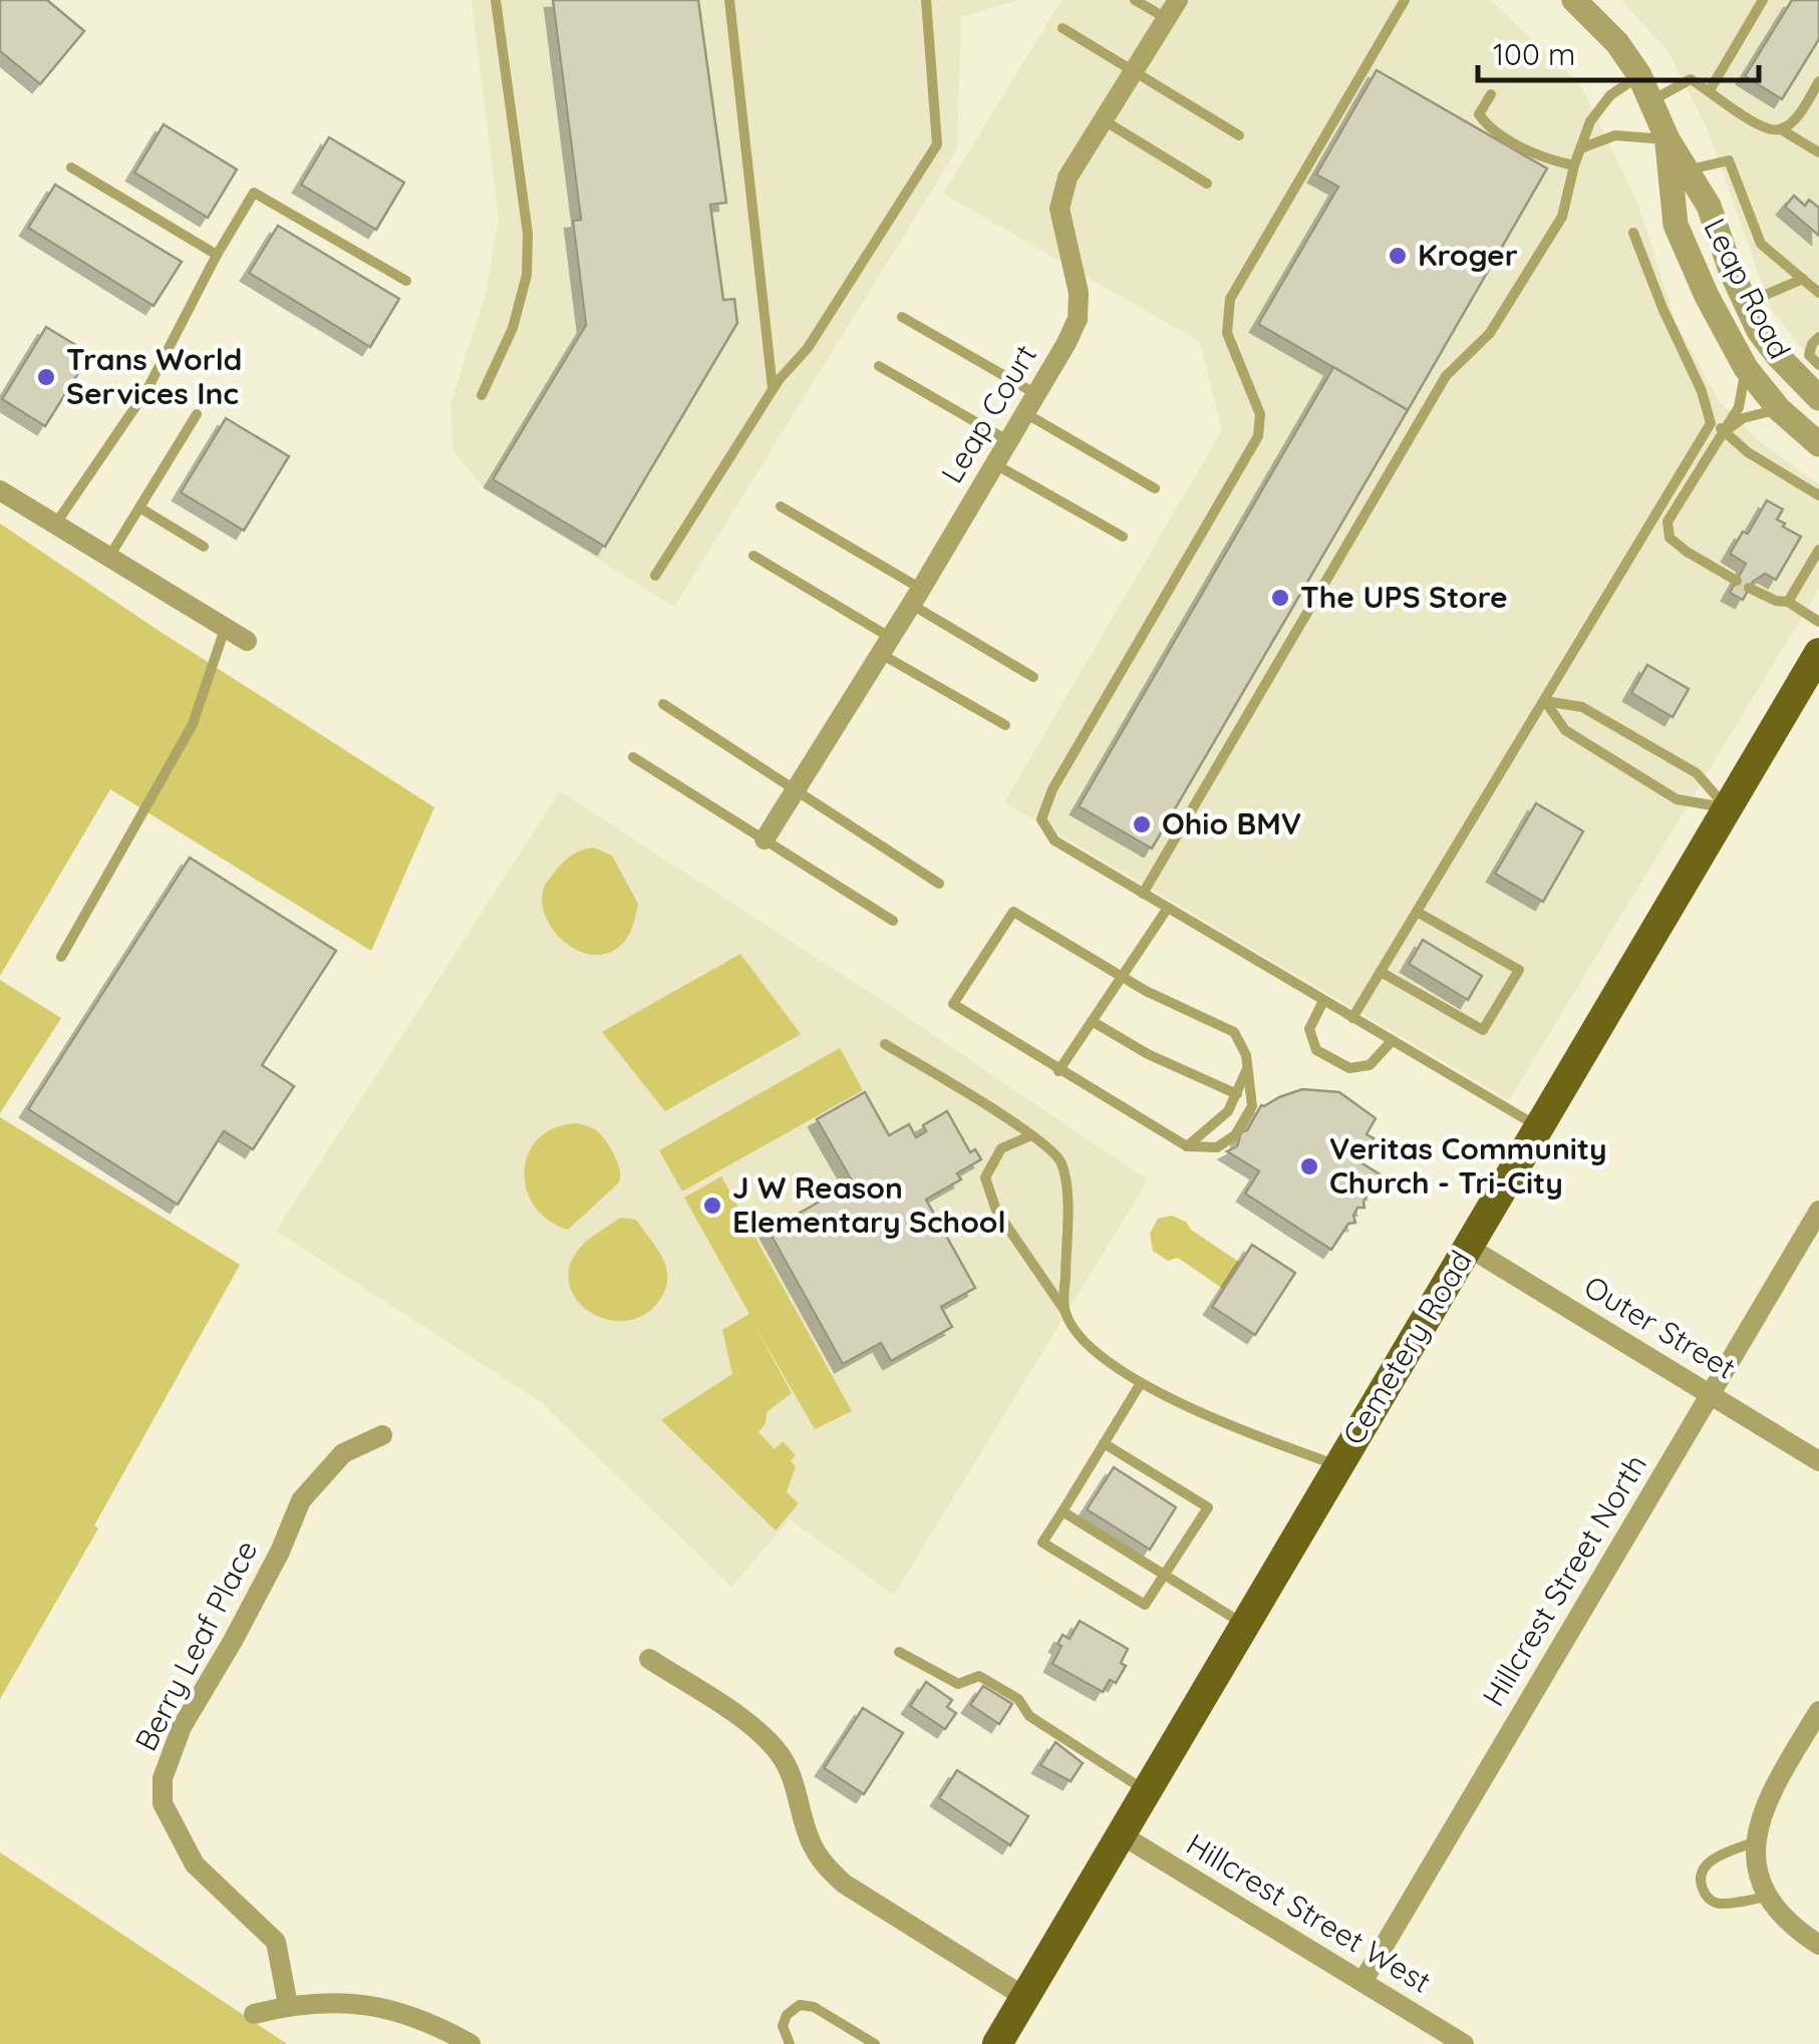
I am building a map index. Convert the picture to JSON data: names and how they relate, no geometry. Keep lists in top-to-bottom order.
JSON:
{
  "streets": {
    "main road": ["Cemetery Road"],
    "street": [
      "Leap Road",
      "Leap Court",
      "Outer Street",
      "Hillcrest Street North",
      "Berry Leaf Place",
      "Hillcrest Street West"
    ]
  },
  "crossings": [
    ["Outer Street", "Cemetery Road"],
    ["Outer Street", "Hillcrest Street North"],
    ["Cemetery Road", "Hillcrest Street West"],
    ["Hillcrest Street North", "Hillcrest Street West"]
  ],
  "places": [
    "Kroger",
    "Trans World Services Inc",
    "The UPS Store",
    "Ohio BMV",
    "Veritas Community Church - Tri-City",
    "J W Reason Elementary School"
  ],
  "scale_bar": "100 m"
}
